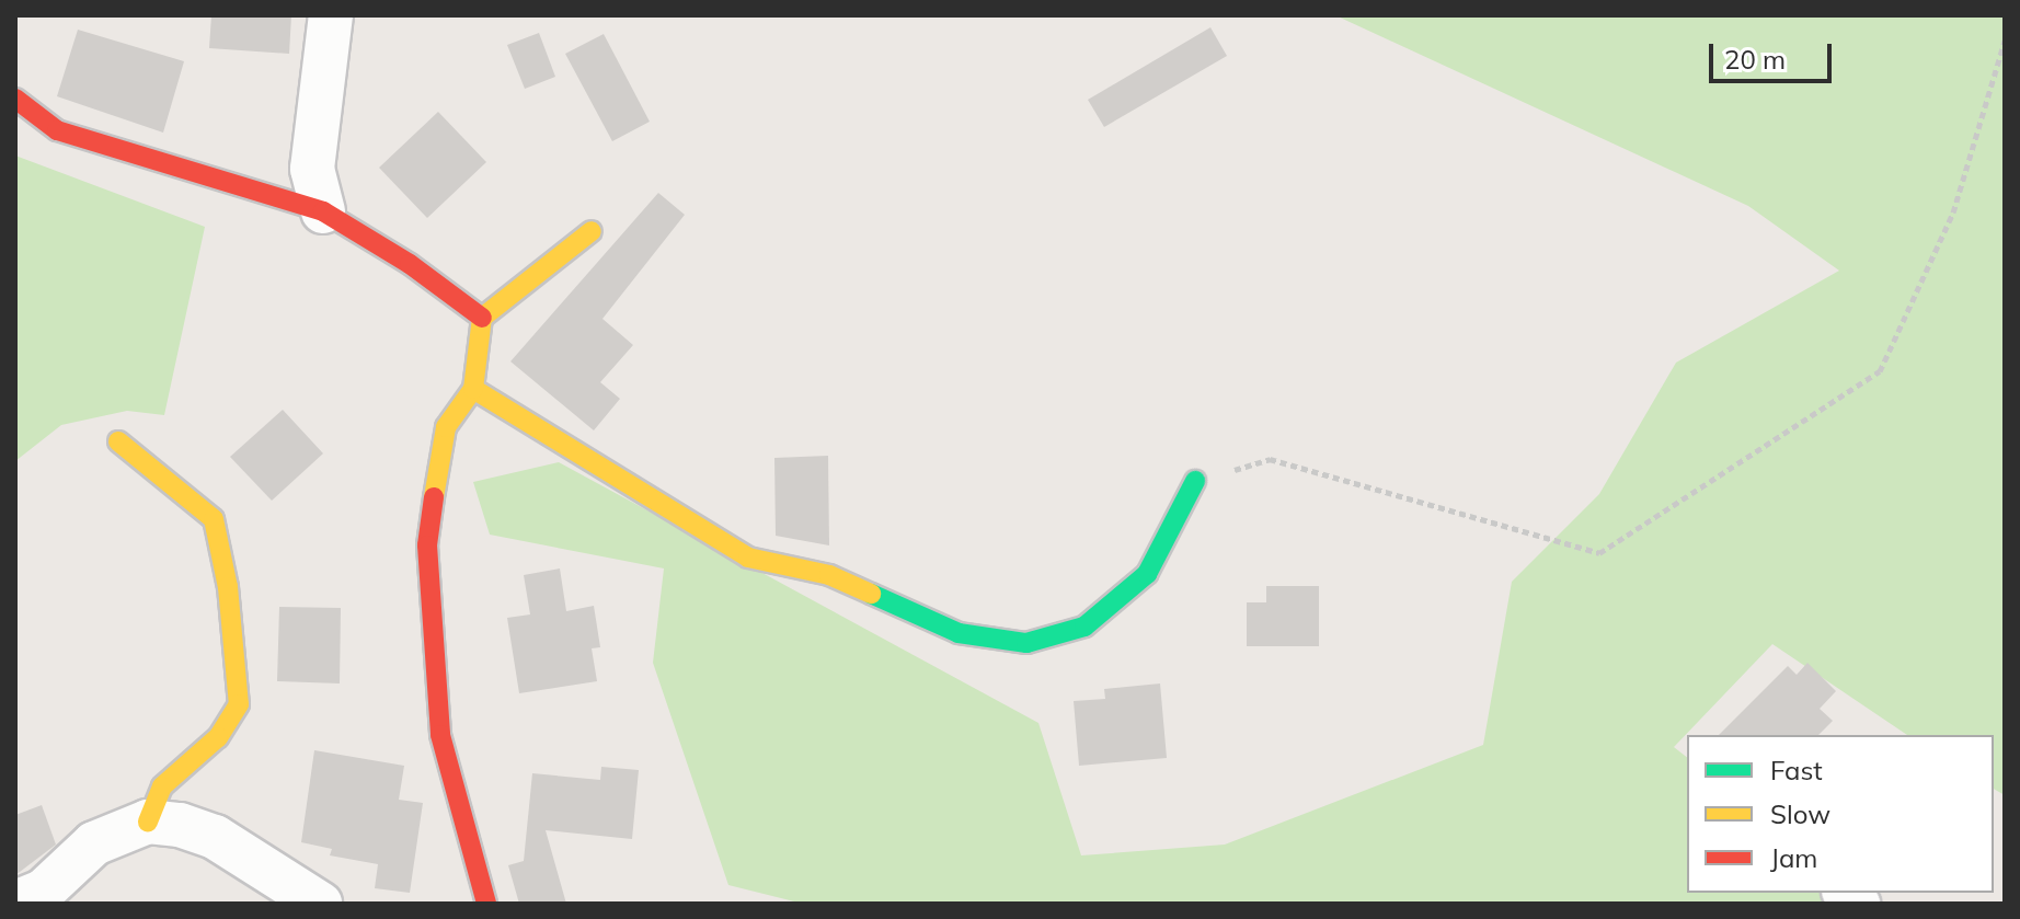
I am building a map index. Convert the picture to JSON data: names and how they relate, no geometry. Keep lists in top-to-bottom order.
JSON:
{
  "legend": ["Fast", "Slow", "Jam"],
  "scale_bar": "20 m"
}
